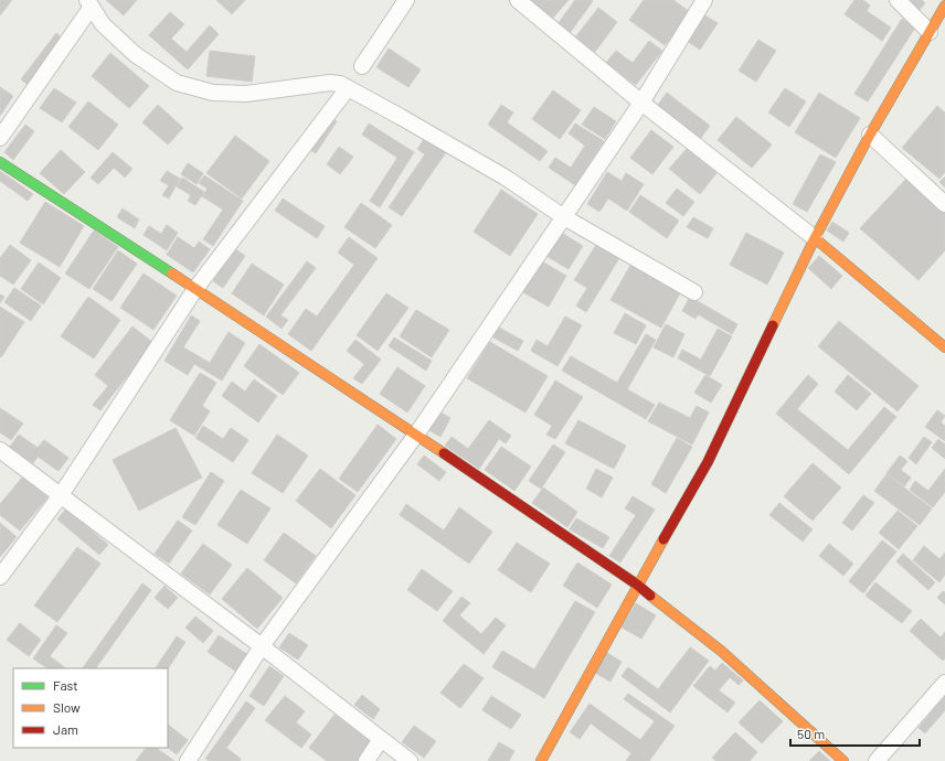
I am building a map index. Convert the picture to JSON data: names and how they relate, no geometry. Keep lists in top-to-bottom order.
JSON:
{
  "legend": ["Fast", "Slow", "Jam"],
  "scale_bar": "50 m"
}
